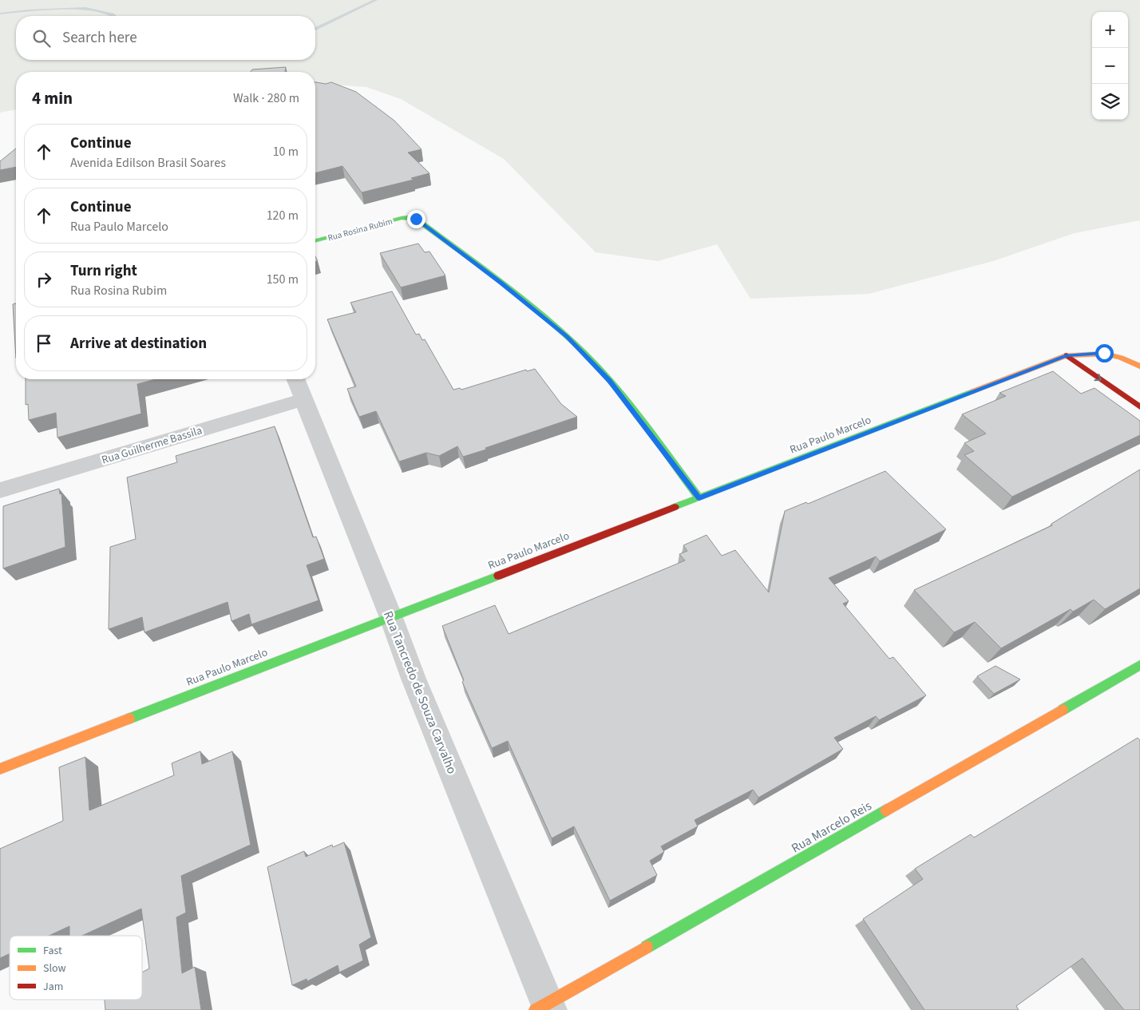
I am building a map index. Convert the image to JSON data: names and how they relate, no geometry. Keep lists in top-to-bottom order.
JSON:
{
  "streets": {
    "street": [
      "Rua Rosina Rubim",
      "Rua Paulo Marcelo",
      "Rua Guilherme Bassila",
      "Rua Tancredo de Souza Carvalho",
      "Rua Marcelo Reis"
    ]
  },
  "crossings": [
    ["Rua Rosina Rubim", "Rua Paulo Marcelo"],
    ["Rua Paulo Marcelo", "Rua Tancredo de Souza Carvalho"],
    ["Rua Guilherme Bassila", "Rua Tancredo de Souza Carvalho"],
    ["Rua Tancredo de Souza Carvalho", "Rua Marcelo Reis"]
  ],
  "legend": ["Fast", "Slow", "Jam"],
  "page": {
    "map_buttons": ["+", "−"],
    "search": "Search here",
    "heading": ["4 min", "Walk · 280 m"],
    "list": [
      ["Continue", "Avenida Edilson Brasil Soares", "10 m"],
      ["Continue", "Rua Paulo Marcelo", "120 m"],
      ["Turn right", "Rua Rosina Rubim", "150 m"],
      "Arrive at destination"
    ]
  }
}
